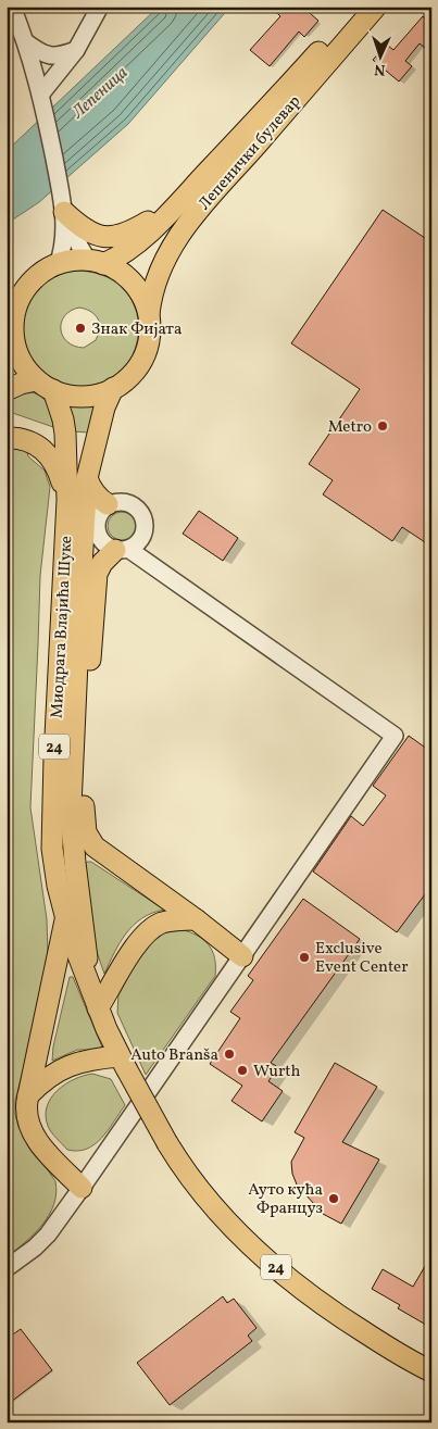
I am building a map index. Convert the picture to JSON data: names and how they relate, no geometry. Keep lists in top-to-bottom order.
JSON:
{
  "streets": {
    "main road": ["Лепенички булевар", "Миодрага Влајића Шуке", "24"]
  },
  "crossings": [
    ["Лепенички булевар", "Миодрага Влајића Шуке"],
    ["Лепенички булевар", "24"],
    ["Миодрага Влајића Шуке", "24"]
  ],
  "water": ["Лепеница"],
  "places": [
    "Знак Фијата",
    "Metro",
    "Exclusive Event Center",
    "Auto Branša",
    "Wurth",
    "Ауто кућа Француз"
  ],
  "north": "bottom"
}
